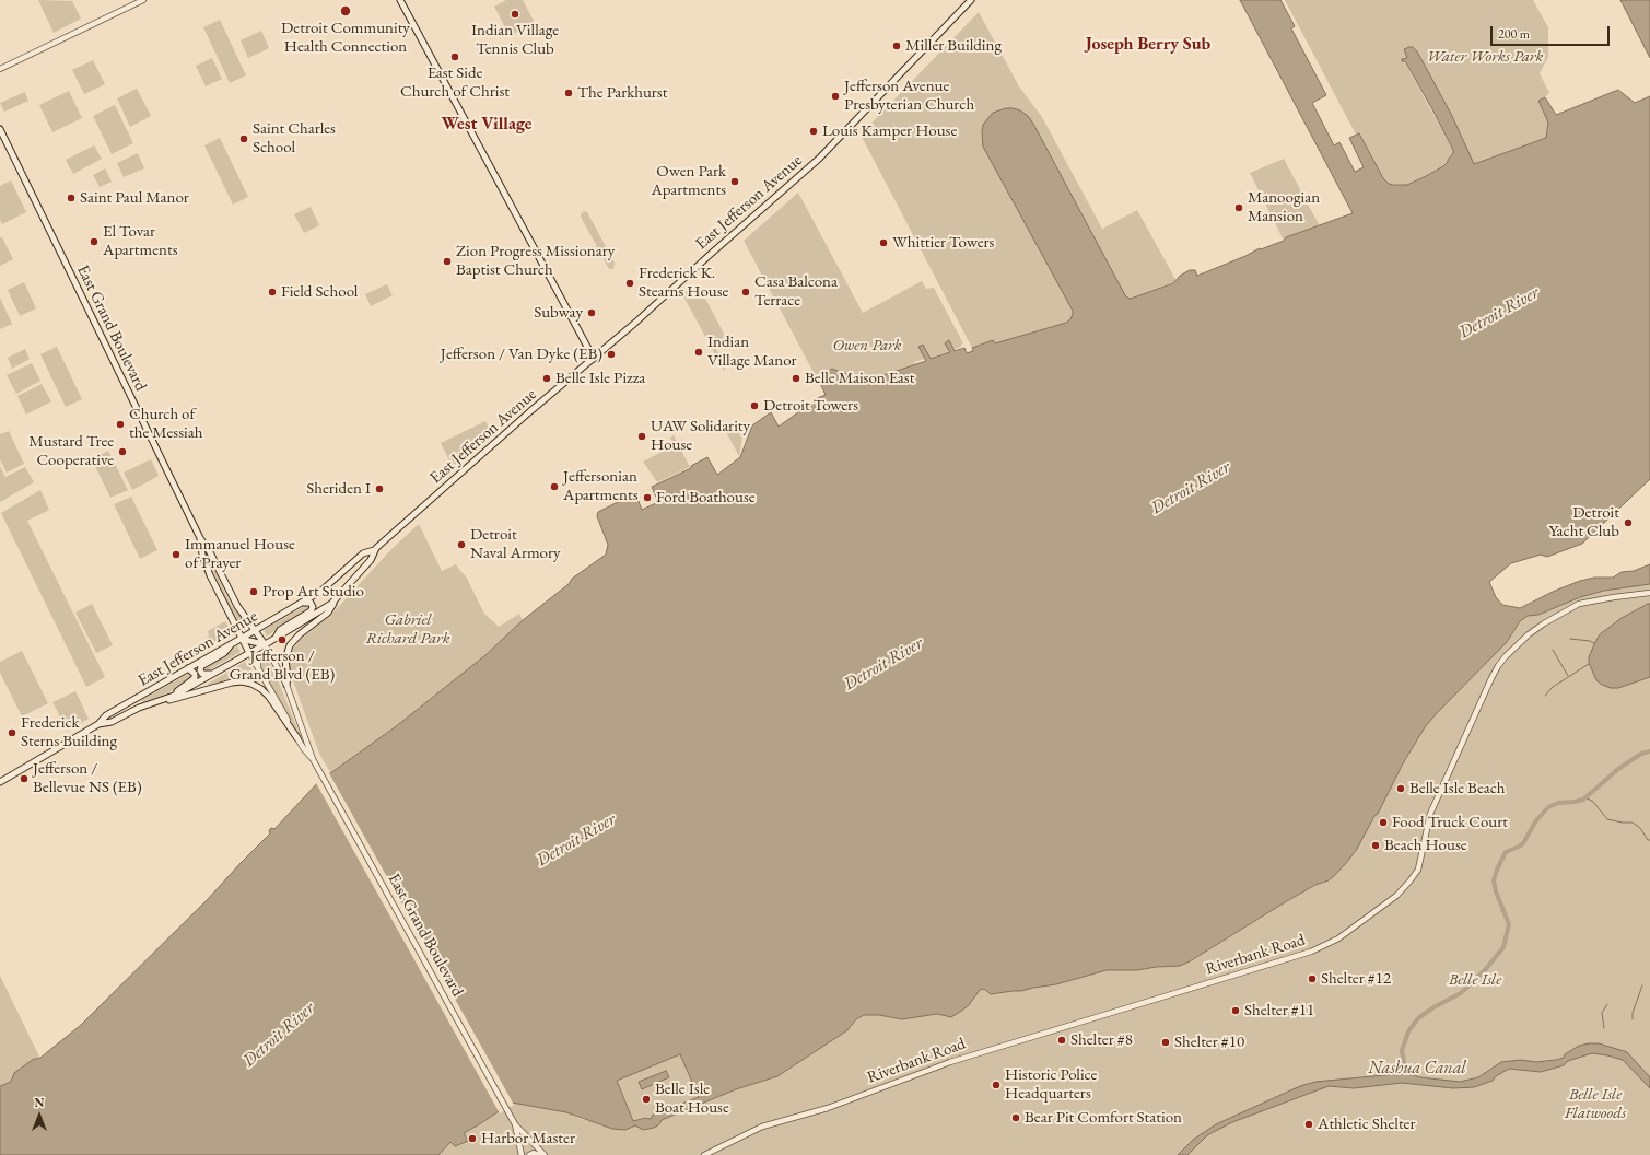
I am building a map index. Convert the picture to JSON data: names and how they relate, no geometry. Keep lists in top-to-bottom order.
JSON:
{
  "streets": {
    "main road": ["East Jefferson Avenue", "East Grand Boulevard"],
    "street": ["Riverbank Road"]
  },
  "crossings": [
    ["East Jefferson Avenue", "East Grand Boulevard"]
  ],
  "districts": ["Joseph Berry Sub", "West Village"],
  "water": ["Detroit River", "Nashua Canal"],
  "parks": [
    "Water Works Park",
    "Owen Park",
    "Gabriel Richard Park",
    "Belle Isle",
    "Belle Isle Flatwoods"
  ],
  "places": [
    "Detroit Community Health Connection",
    "Indian Village Tennis Club",
    "Miller Building",
    "East Side Church of Christ",
    "The Parkhurst",
    "Jefferson Avenue Presbyterian Church",
    "Louis Kamper House",
    "Saint Charles School",
    "Owen Park Apartments",
    "Saint Paul Manor",
    "Manoogian Mansion",
    "El Tovar Apartments",
    "Whittier Towers",
    "Zion Progress Missionary Baptist Church",
    "Frederick K. Stearns House",
    "Field School",
    "Casa Balcona Terrace",
    "Subway",
    "Indian Village Manor",
    "Jefferson / Van Dyke (EB)",
    "Belle Isle Pizza",
    "Belle Maison East",
    "Detroit Towers",
    "Church of the Messiah",
    "UAW Solidarity House",
    "Mustard Tree Cooperative",
    "Jeffersonian Apartments",
    "Sheriden I",
    "Ford Boathouse",
    "Detroit Yacht Club",
    "Detroit Naval Armory",
    "Immanuel House of Prayer",
    "Prop Art Studio",
    "Jefferson / Grand Blvd (EB)",
    "Frederick Sterns Building",
    "Jefferson / Bellevue NS (EB)",
    "Belle Isle Beach",
    "Food Truck Court",
    "Beach House",
    "Shelter #12",
    "Shelter #11",
    "Shelter #8",
    "Shelter #10",
    "Historic Police Headquarters",
    "Belle Isle Boat House",
    "Bear Pit Comfort Station",
    "Athletic Shelter",
    "Harbor Master"
  ],
  "scale_bar": "200 m",
  "north": "top"
}
